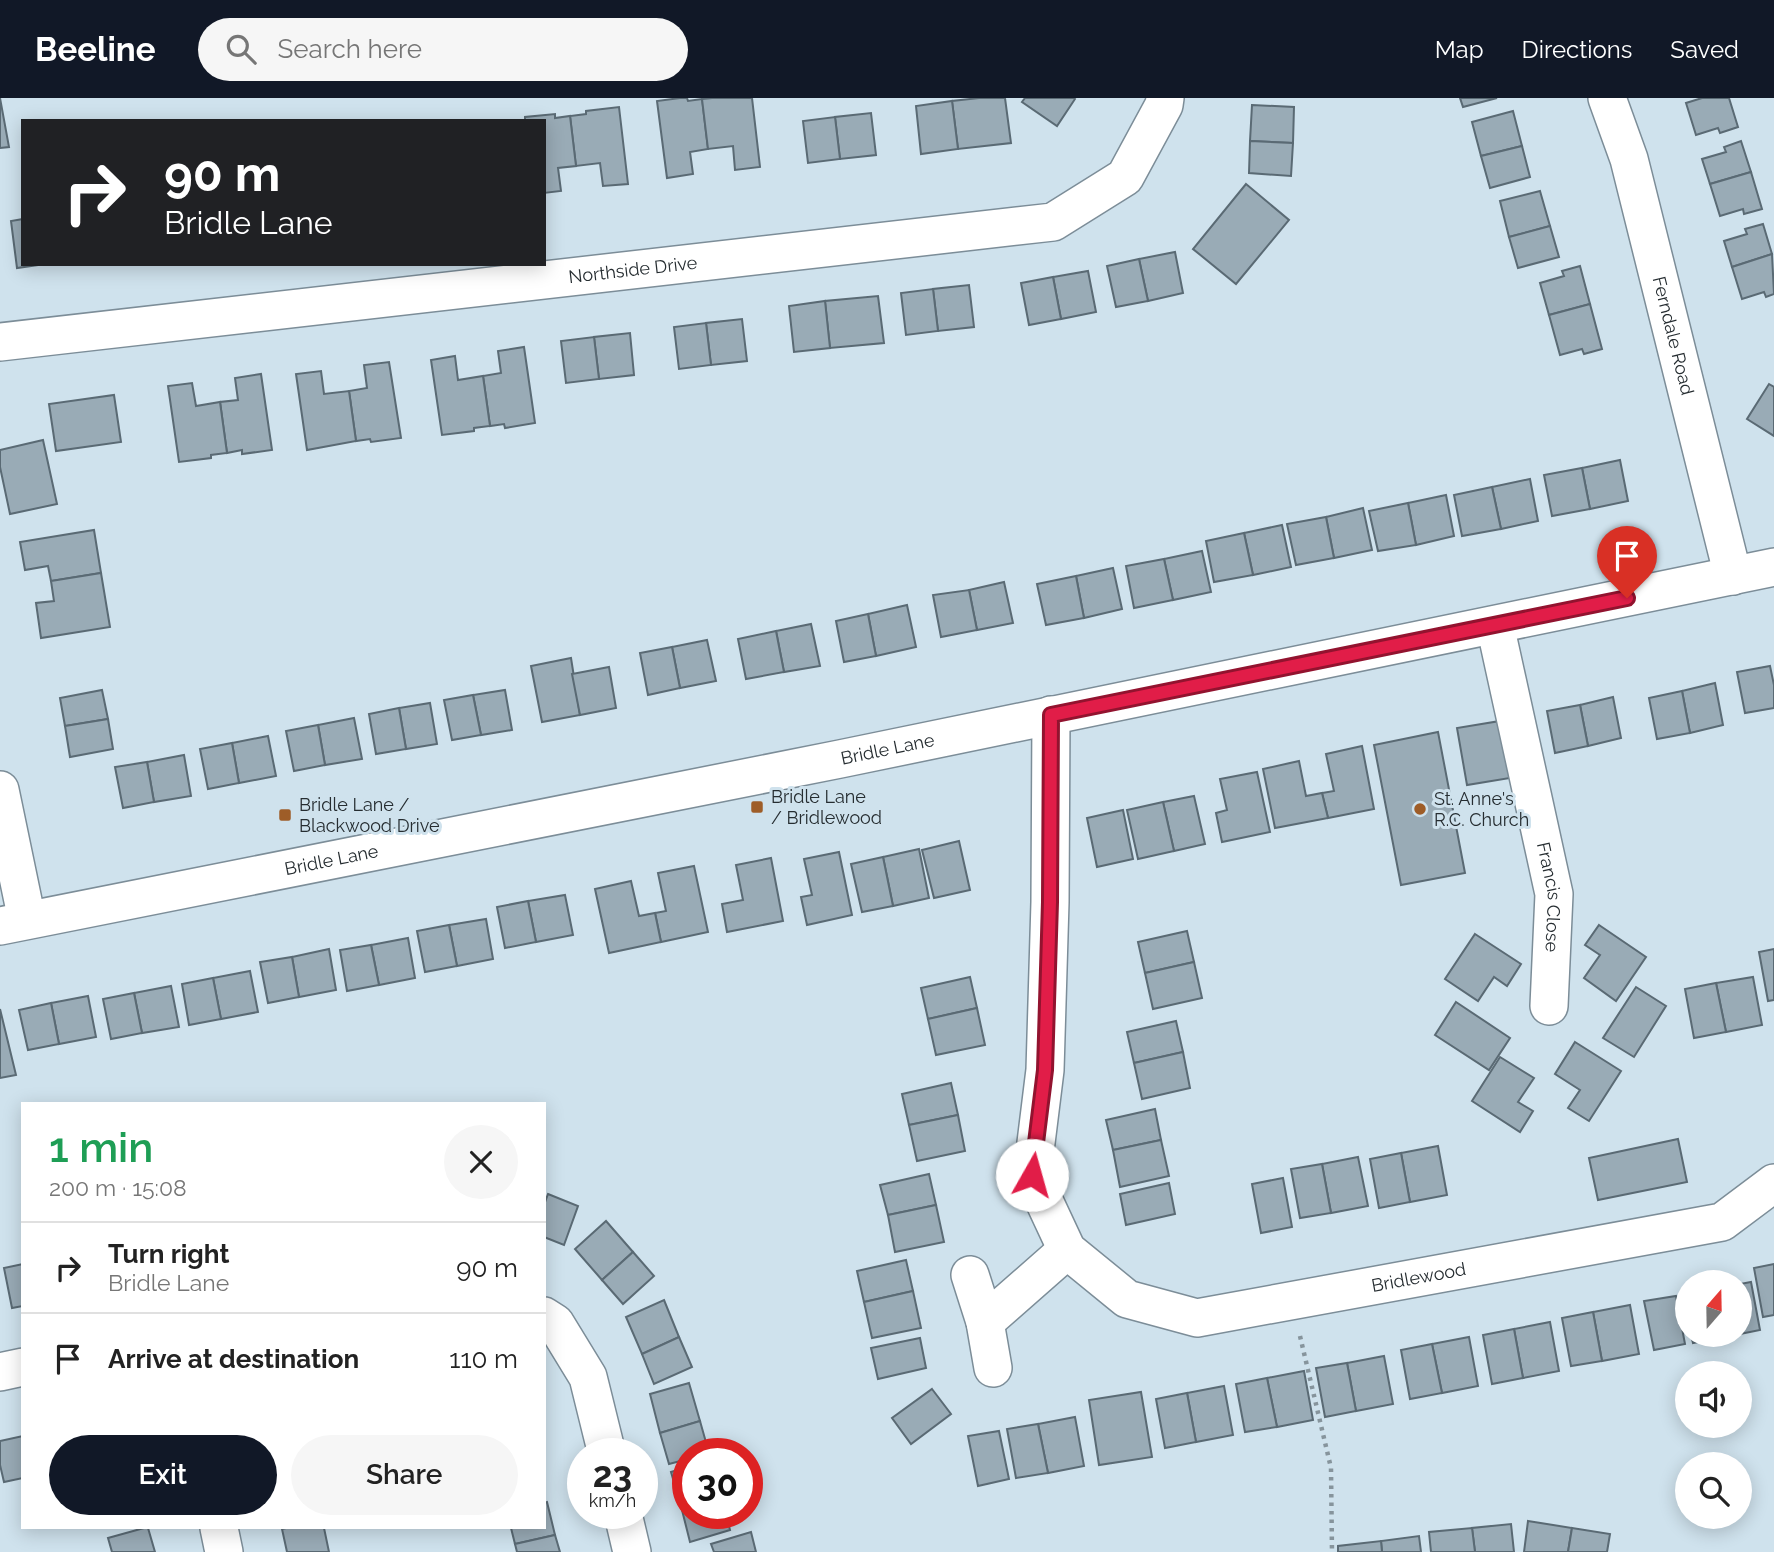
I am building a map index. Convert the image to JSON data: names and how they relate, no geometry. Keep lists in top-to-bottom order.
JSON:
{
  "streets": {
    "street": [
      "Northside Drive",
      "Ferndale Road",
      "Bridle Lane",
      "Francis Close",
      "Bridlewood"
    ]
  },
  "crossings": [
    ["Ferndale Road", "Bridle Lane"],
    ["Bridle Lane", "Francis Close"],
    ["Bridle Lane", "Bridlewood"]
  ],
  "places": {
    "transit": ["Bridle Lane / Bridlewood", "Bridle Lane / Blackwood Drive"],
    "other": ["St. Anne's R.C. Church"]
  },
  "north": "top",
  "page": {
    "header": "Beeline",
    "search": "Search here",
    "nav": ["Map", "Directions", "Saved"],
    "turn": ["90 m", "Bridle Lane"],
    "heading": ["1 min", "200 m · 15:08"],
    "list": [
      {
        "name": "Turn right",
        "note": "Bridle Lane",
        "value": "90 m"
      },
      {
        "name": "Arrive at destination",
        "value": "110 m"
      }
    ],
    "buttons": ["Exit", "Share"],
    "speed": "23 km/h",
    "limit": "30"
  }
}
